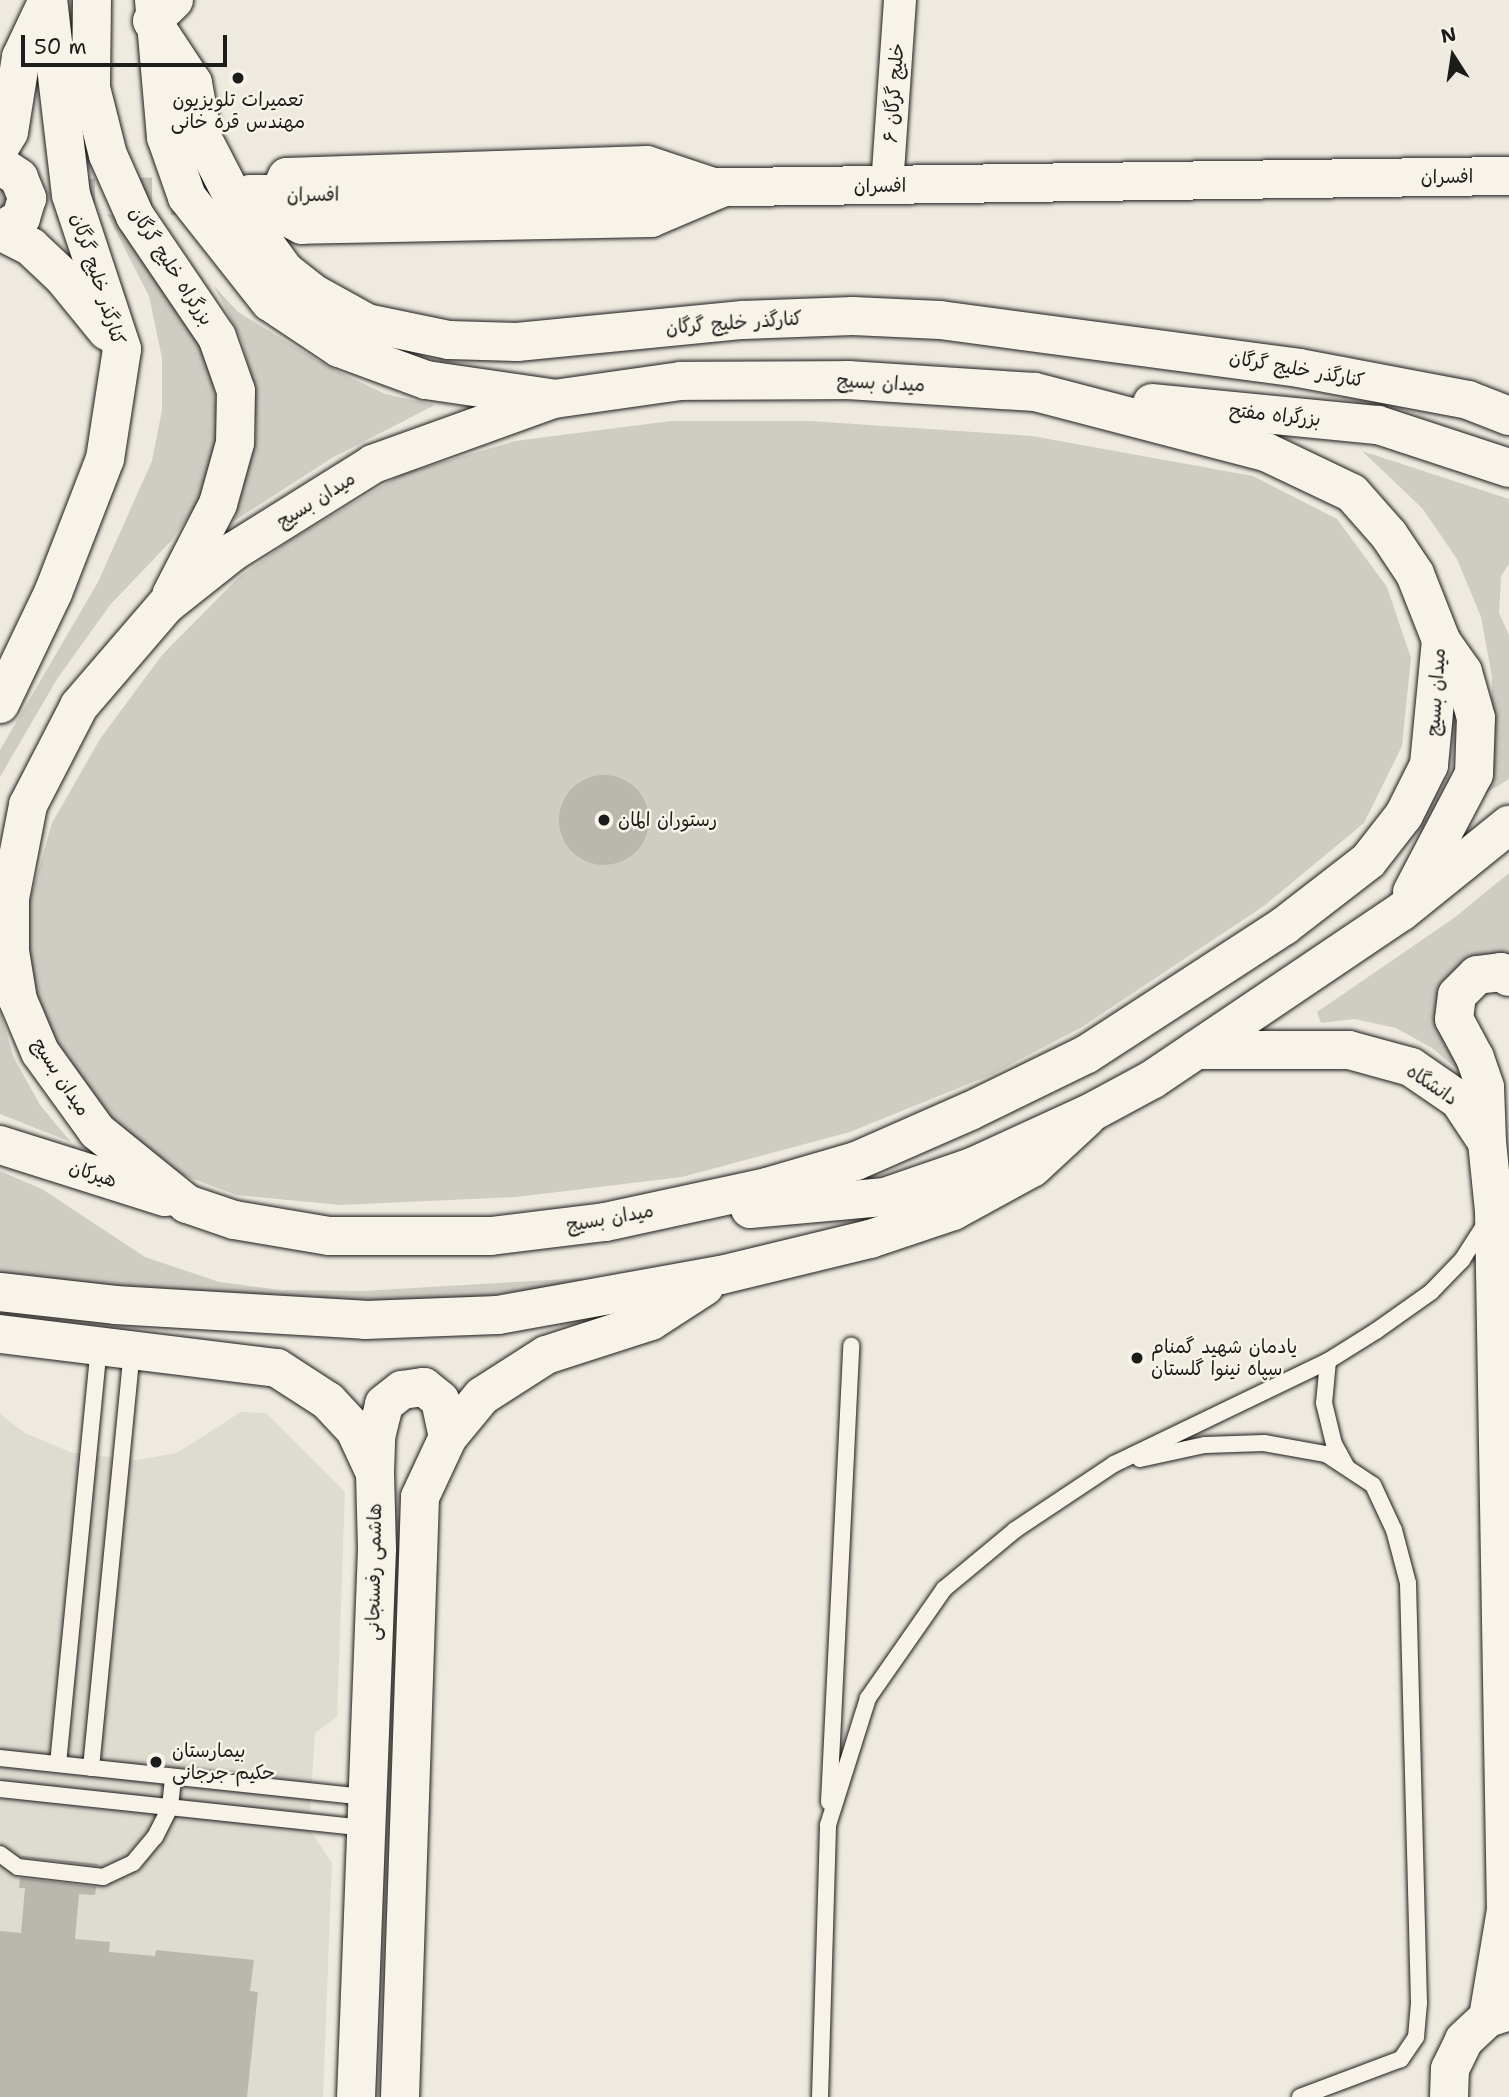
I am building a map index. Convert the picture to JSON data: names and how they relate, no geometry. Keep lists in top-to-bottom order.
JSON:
{
  "streets": {
    "main road": [
      "افسران",
      "بزرگراه خلیج گرگان",
      "کنارگذر خلیج گرگان",
      "میدان بسیج",
      "بزرگراه مفتح",
      "دانشگاه",
      "هیرکان",
      "هاشمی رفسنجانی"
    ],
    "street": ["خلیج گرگان ۶"]
  },
  "crossings": [
    ["خلیج گرگان ۶", "افسران"],
    ["افسران", "کنارگذر خلیج گرگان"],
    ["بزرگراه خلیج گرگان", "میدان بسیج"],
    ["میدان بسیج", "بزرگراه مفتح"],
    ["میدان بسیج", "هیرکان"]
  ],
  "places": [
    "تعمیرات تلویزیون مهندس قره خانی",
    "رستوران المان",
    "یادمان شهید گمنام سپاه نینوا گلستان",
    "بیمارستان حکیم جرجانی"
  ],
  "scale_bar": "50 m",
  "north": "top"
}
